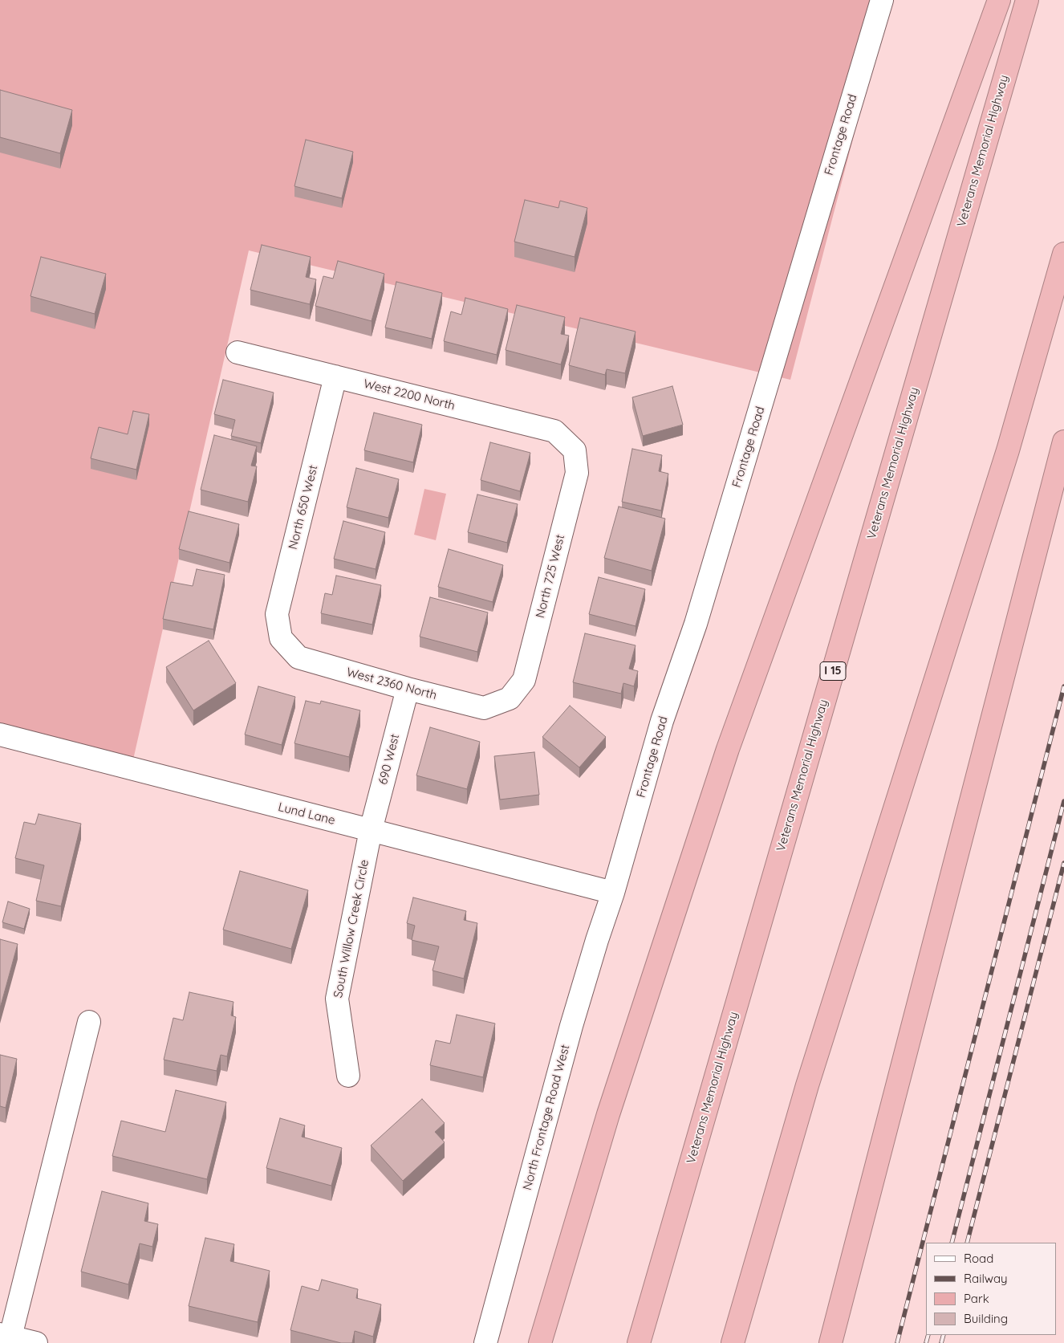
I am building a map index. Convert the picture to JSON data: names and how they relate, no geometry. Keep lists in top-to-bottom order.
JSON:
{
  "streets": {
    "highway": ["Veterans Memorial Highway", "I 15"],
    "street": [
      "Frontage Road",
      "West 2200 North",
      "North 650 West",
      "North 725 West",
      "West 2360 North",
      "690 West",
      "Lund Lane",
      "South Willow Creek Circle",
      "North Frontage Road West"
    ]
  },
  "crossings": [
    ["Frontage Road", "Lund Lane"],
    ["Frontage Road", "North Frontage Road West"],
    ["West 2200 North", "North 650 West"],
    ["West 2200 North", "North 725 West"],
    ["North 650 West", "West 2360 North"],
    ["North 725 West", "West 2360 North"],
    ["West 2360 North", "690 West"],
    ["690 West", "Lund Lane"],
    ["690 West", "South Willow Creek Circle"],
    ["Lund Lane", "South Willow Creek Circle"],
    ["Lund Lane", "North Frontage Road West"]
  ],
  "legend": [
    "Road",
    "Railway",
    "Park",
    "Building"
  ]
}
